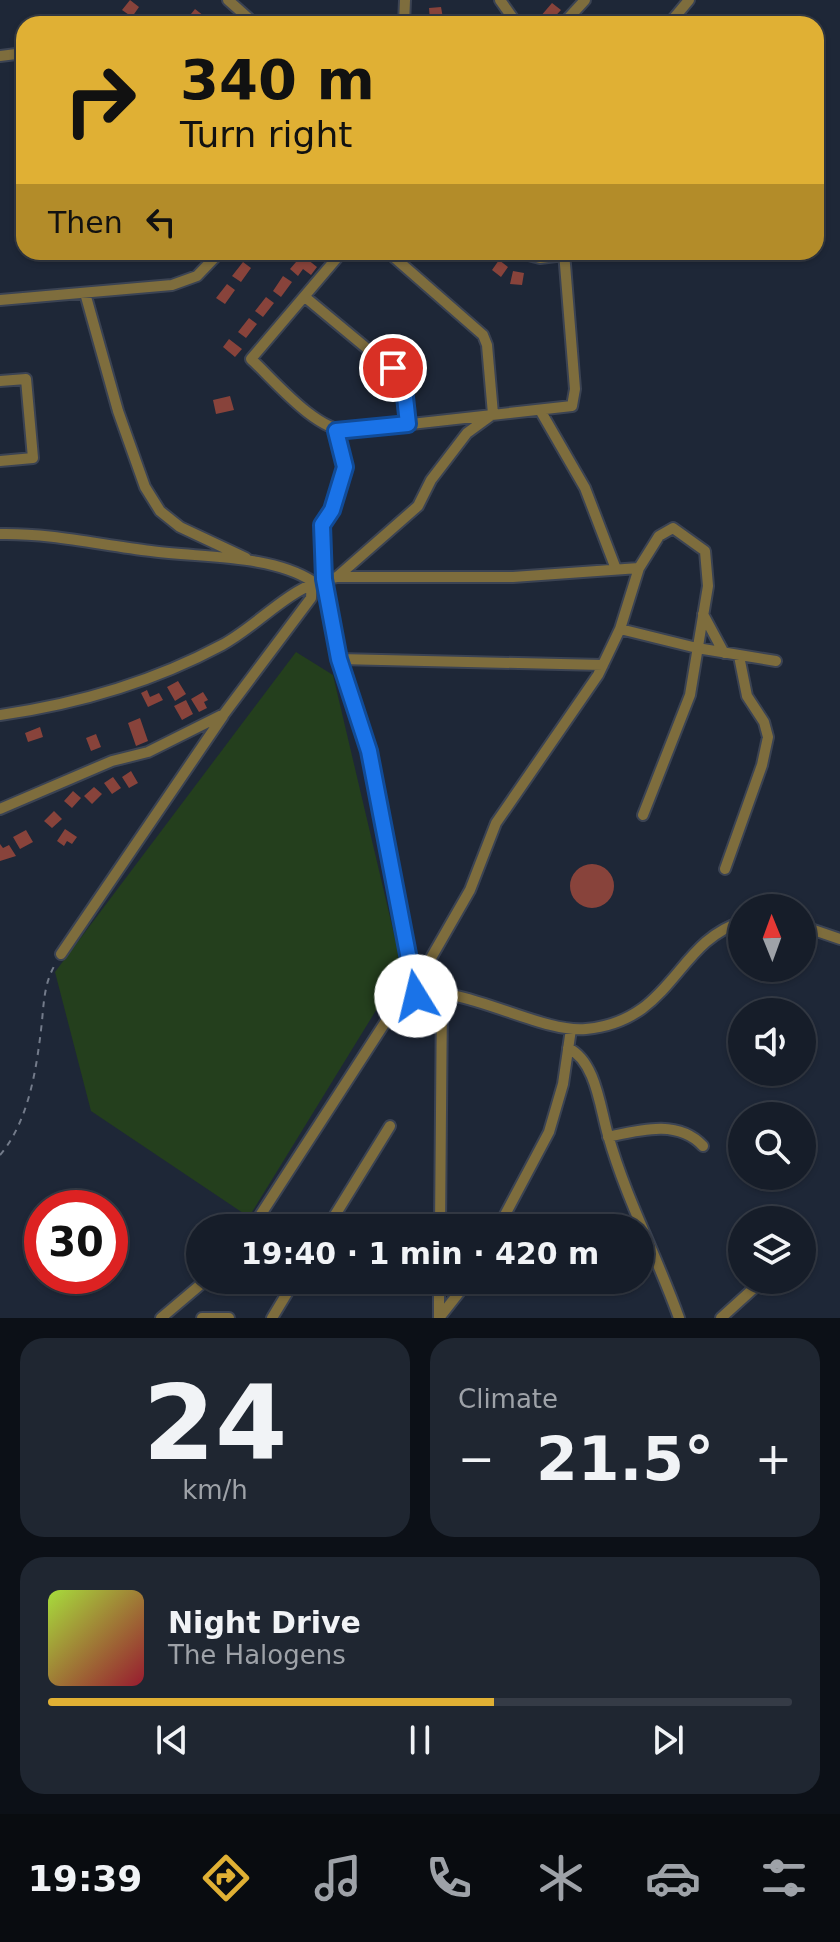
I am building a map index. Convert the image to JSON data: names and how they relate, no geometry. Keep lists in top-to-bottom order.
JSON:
{
  "north": "top",
  "page": {
    "turn": ["340 m", "Turn right"],
    "then": "Then",
    "limit": "30",
    "trip": "19:40 · 1 min · 420 m",
    "tile": [
      ["24", "km/h"],
      "Climate"
    ],
    "heat": ["−", "21.5°", "+"],
    "song": ["Night Drive", "The Halogens"],
    "tabs": "19:39"
  }
}
